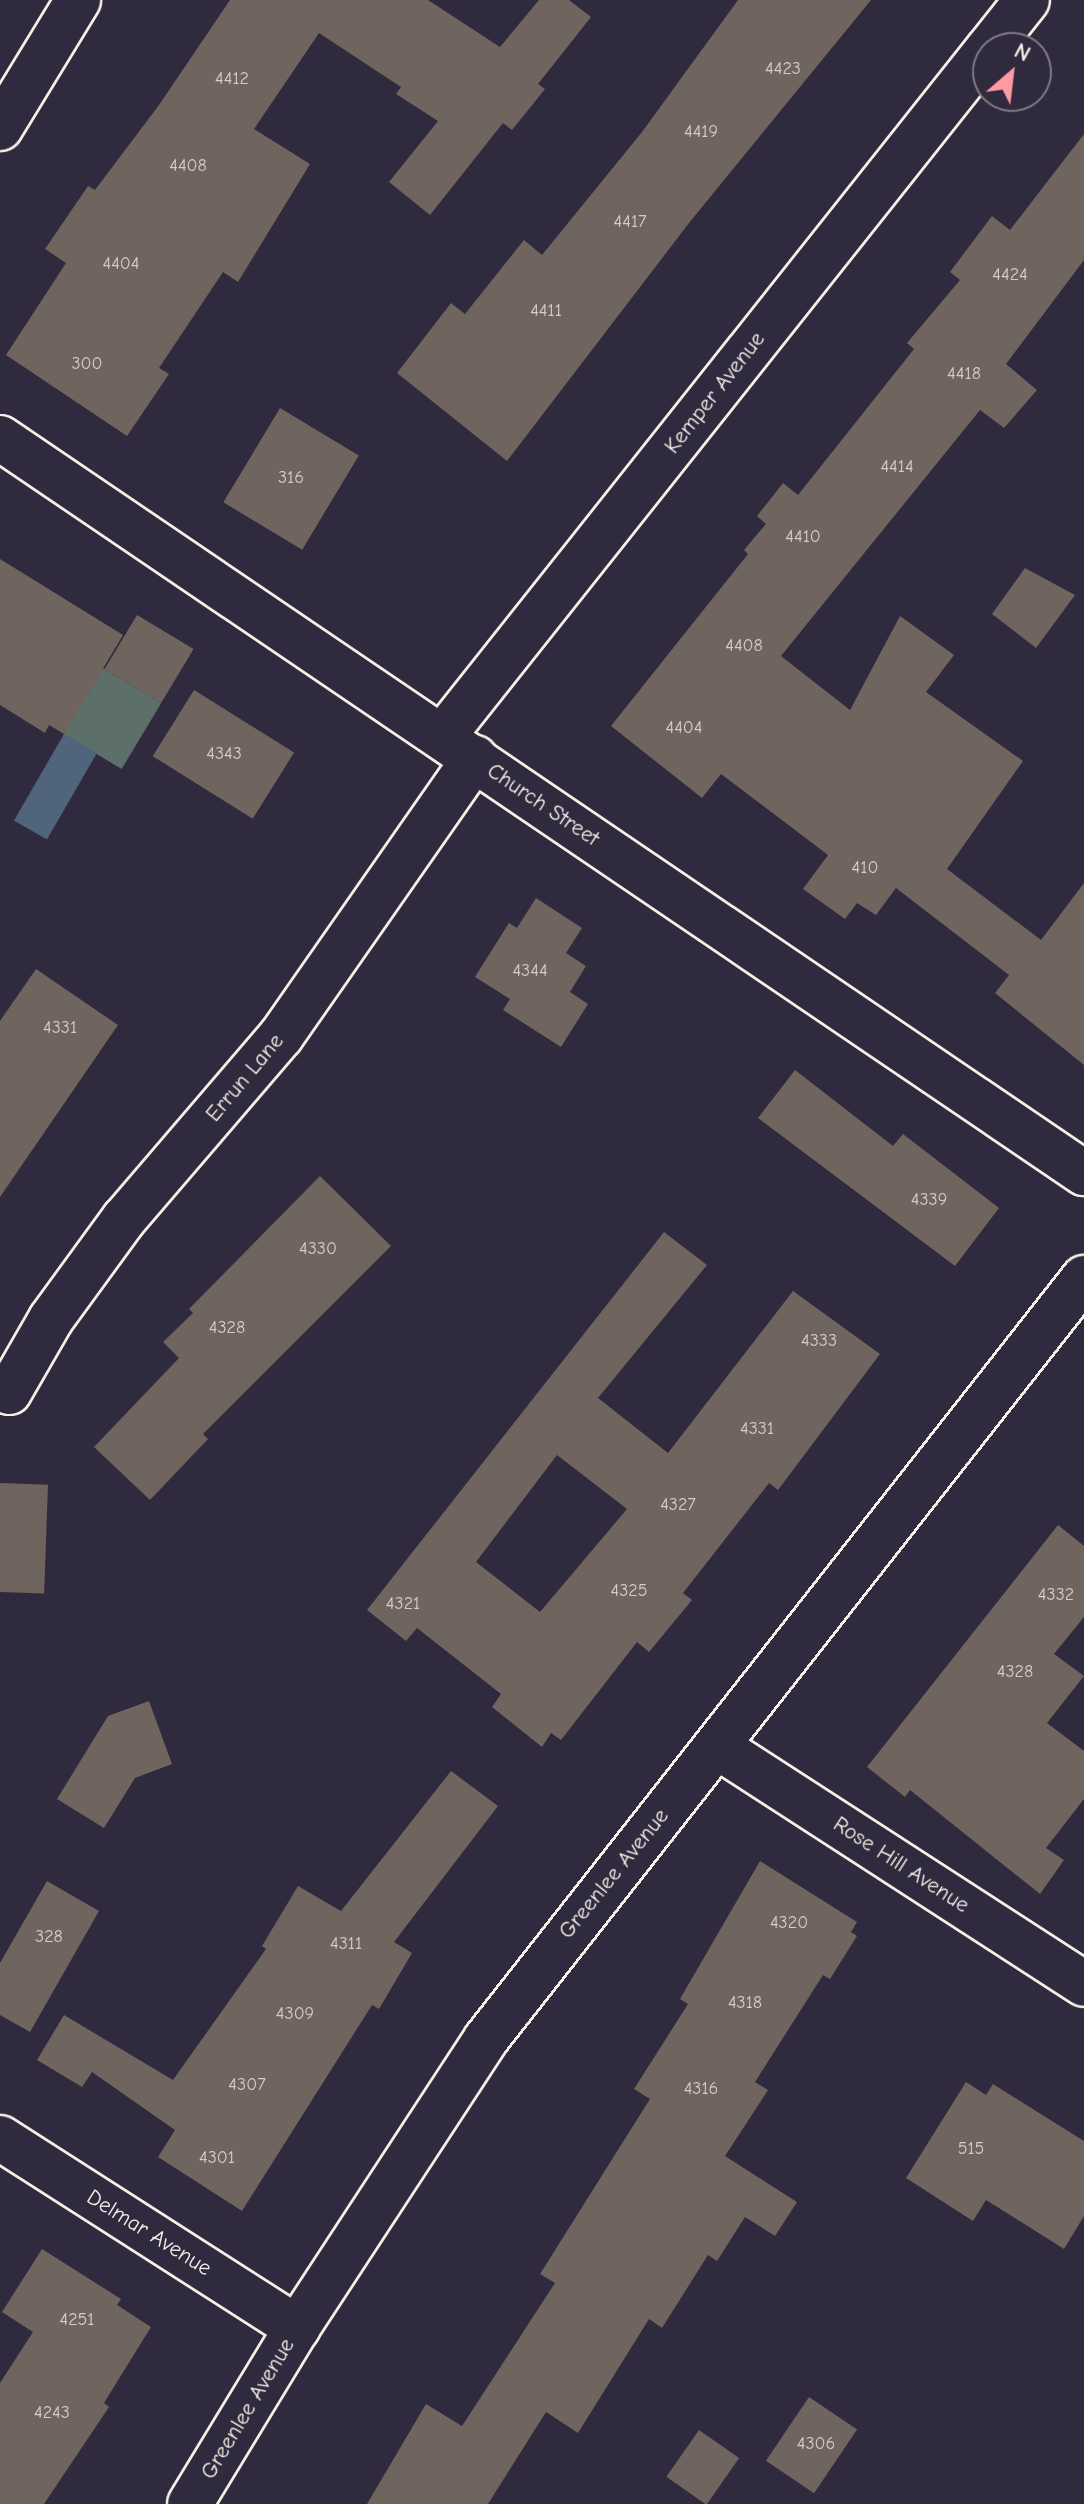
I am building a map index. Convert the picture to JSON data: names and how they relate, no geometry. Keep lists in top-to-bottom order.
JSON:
{
  "streets": {
    "street": [
      "Kemper Avenue",
      "Church Street",
      "Errun Lane",
      "Rose Hill Avenue",
      "Greenlee Avenue",
      "Delmar Avenue"
    ]
  },
  "crossings": [
    ["Kemper Avenue", "Church Street"],
    ["Kemper Avenue", "Errun Lane"],
    ["Church Street", "Errun Lane"],
    ["Rose Hill Avenue", "Greenlee Avenue"],
    ["Greenlee Avenue", "Delmar Avenue"]
  ],
  "house_numbers": [
    "4423",
    "4412",
    "4419",
    "4408",
    "4417",
    "4404",
    "4424",
    "4411",
    "300",
    "4418",
    "4414",
    "316",
    "4410",
    "4408",
    "4404",
    "4343",
    "410",
    "4344",
    "4331",
    "4339",
    "4330",
    "4328",
    "4333",
    "4331",
    "4327",
    "4325",
    "4332",
    "4321",
    "4328",
    "4320",
    "328",
    "4311",
    "4318",
    "4309",
    "4307",
    "4316",
    "515",
    "4301",
    "4251",
    "4243",
    "4306"
  ],
  "north": "top right"
}
